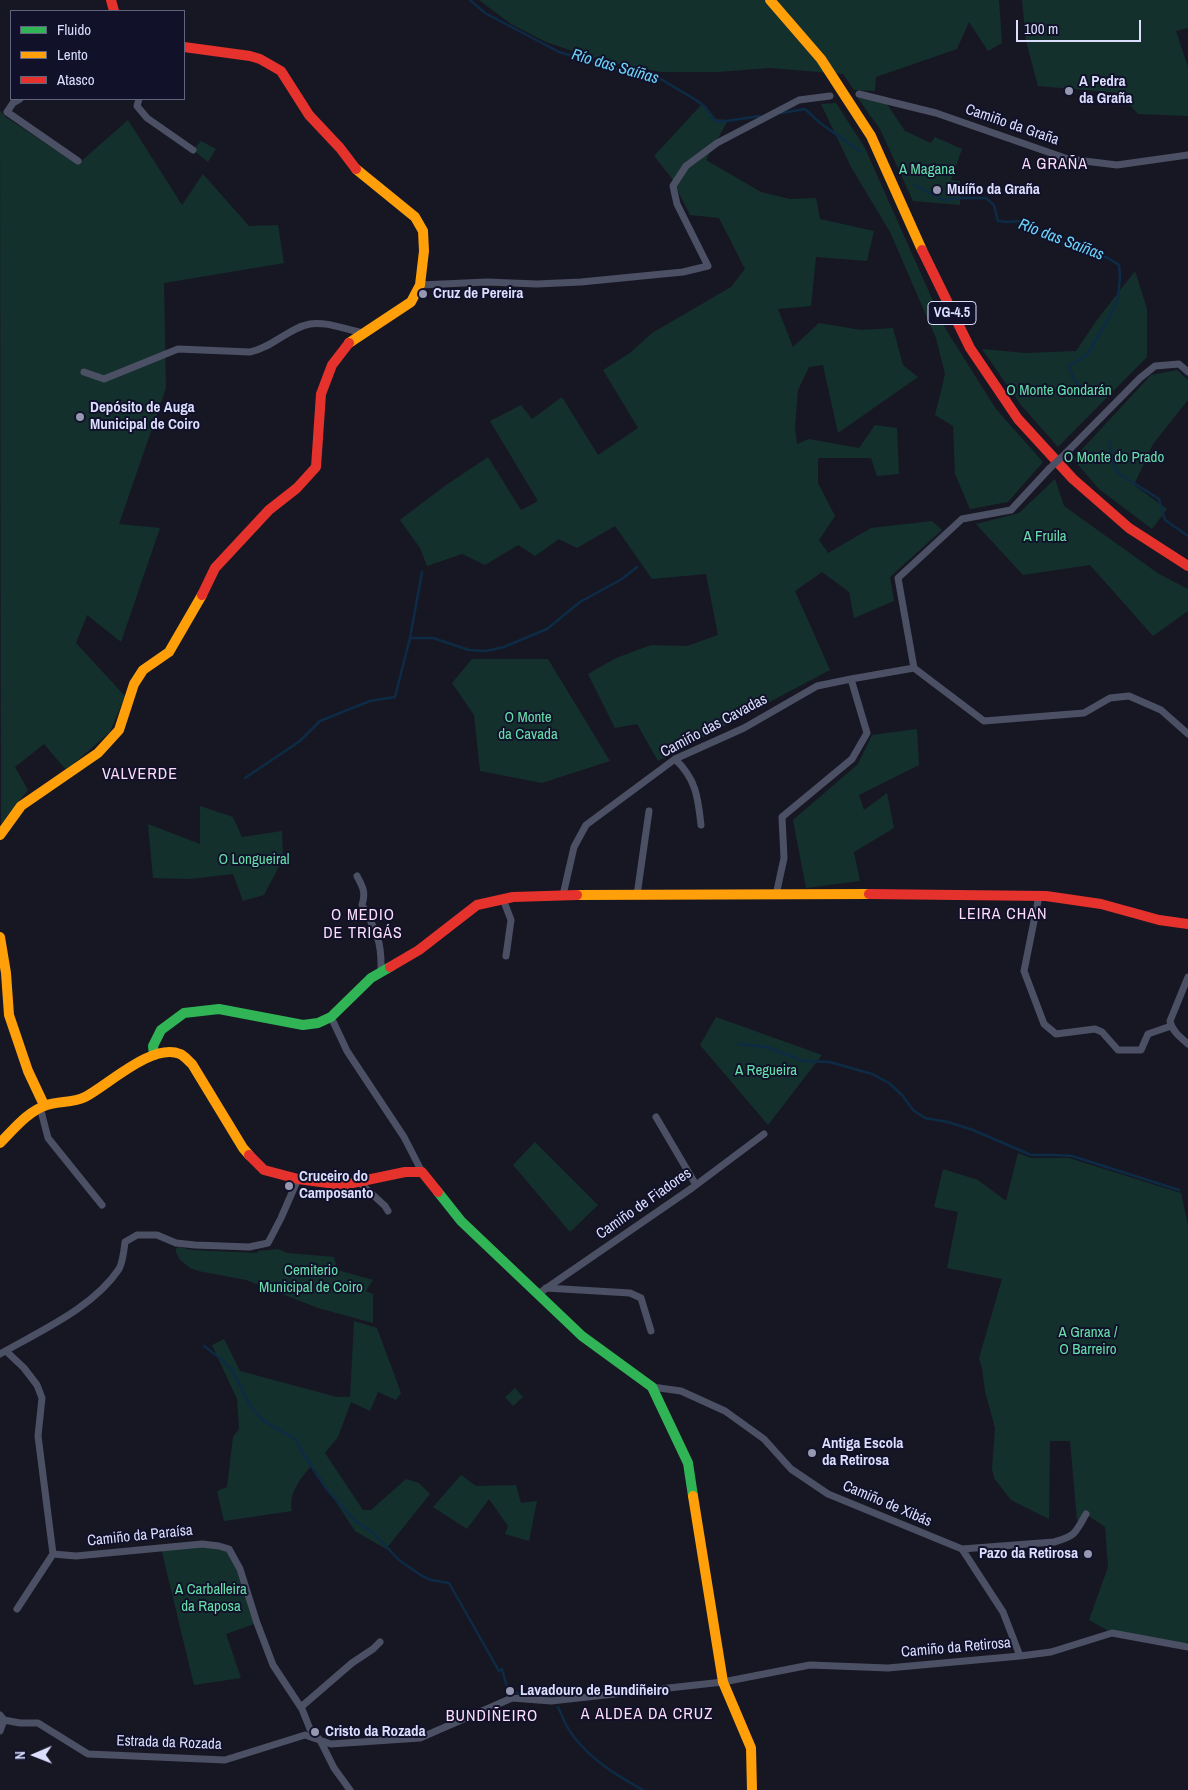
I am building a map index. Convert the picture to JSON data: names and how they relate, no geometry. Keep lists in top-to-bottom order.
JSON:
{
  "streets": {
    "main road": ["VG-4.5"],
    "street": [
      "Camiño da Graña",
      "Camiño das Cavadas",
      "Camiño de Fiadores",
      "Camiño de Xibás",
      "Camiño da Paraísa",
      "Camiño da Retirosa",
      "Estrada da Rozada"
    ]
  },
  "crossings": [
    ["Camiño da Retirosa", "Estrada da Rozada"]
  ],
  "districts": [
    "A GRAÑA",
    "VALVERDE",
    "LEIRA CHAN",
    "O MEDIO DE TRIGÁS",
    "A ALDEA DA CRUZ",
    "BUNDIÑEIRO"
  ],
  "water": ["Río das Saíñas"],
  "parks": [
    "A Magana",
    "O Monte Gondarán",
    "O Monte do Prado",
    "A Fruila",
    "O Monte da Cavada",
    "O Longueiral",
    "A Regueira",
    "Cemiterio Municipal de Coiro",
    "A Granxa / O Barreiro",
    "A Carballeira da Raposa"
  ],
  "places": [
    "A Pedra da Graña",
    "Muíño da Graña",
    "Cruz de Pereira",
    "Depósito de Auga Municipal de Coiro",
    "Cruceiro do Camposanto",
    "Antiga Escola da Retirosa",
    "Pazo da Retirosa",
    "Lavadouro de Bundiñeiro",
    "Cristo da Rozada"
  ],
  "legend": ["Fluido", "Lento", "Atasco"],
  "scale_bar": "100 m",
  "north": "left"
}
